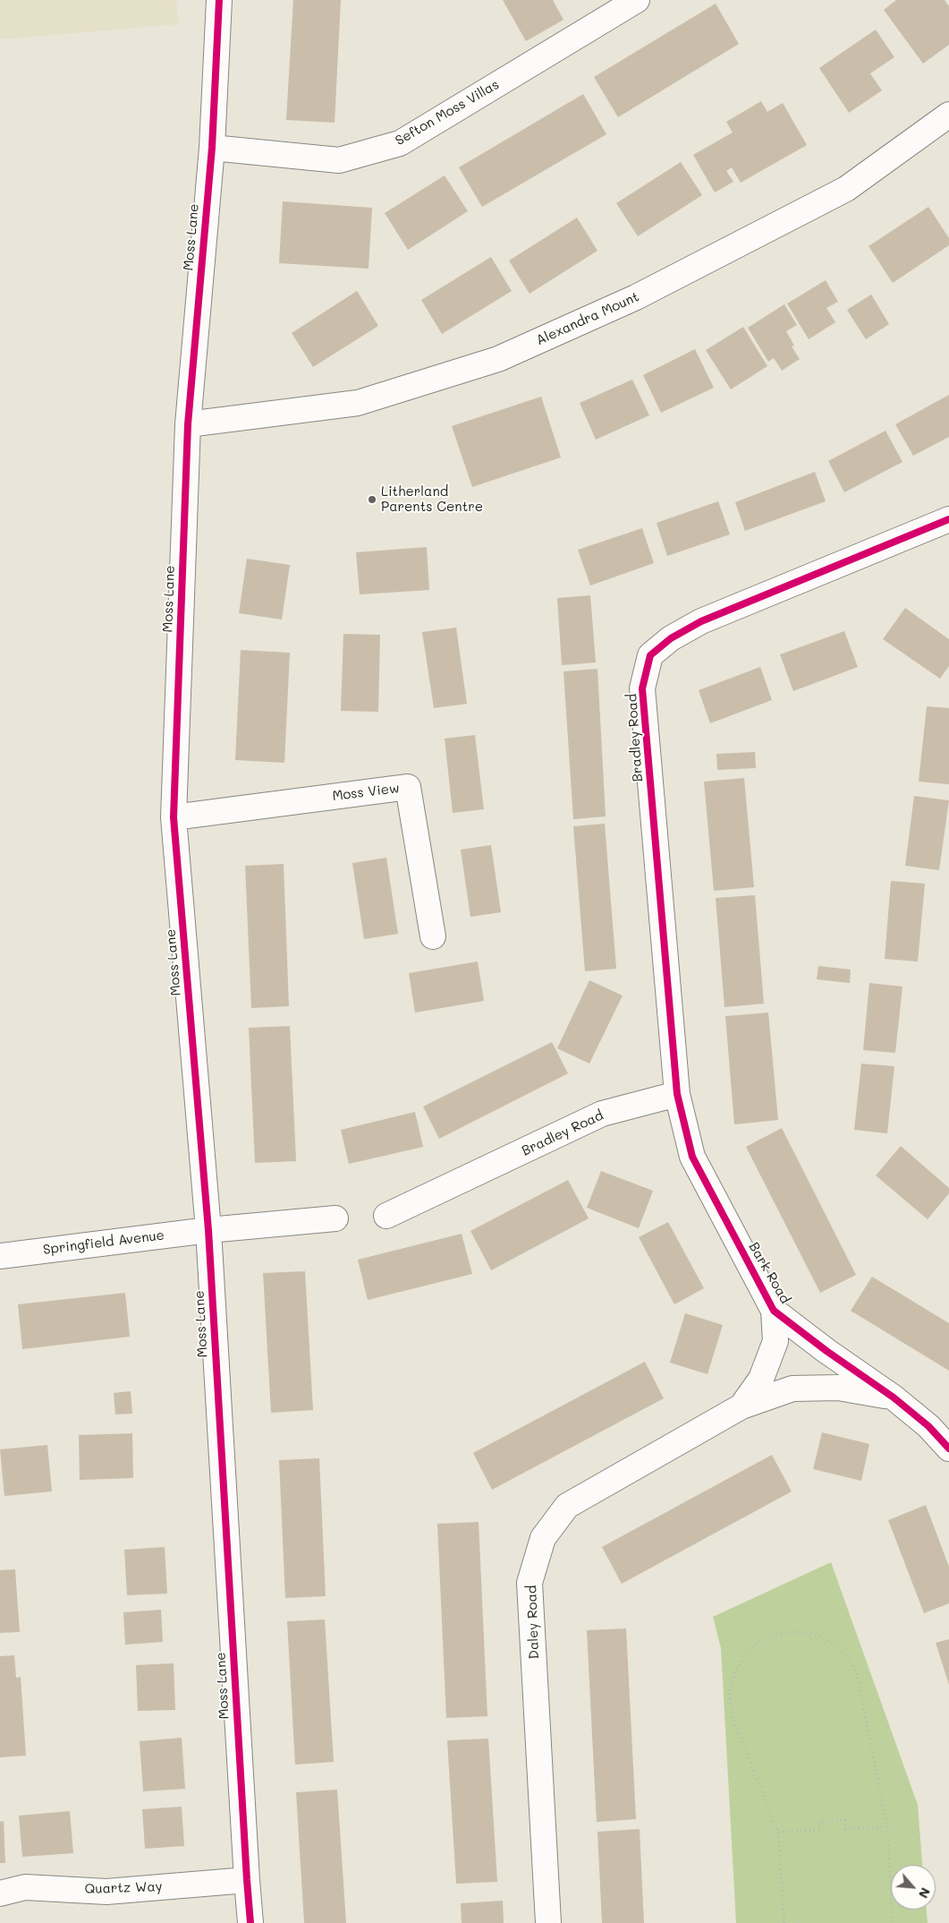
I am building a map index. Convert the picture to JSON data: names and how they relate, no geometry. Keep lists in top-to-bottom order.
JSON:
{
  "streets": {
    "street": [
      "Sefton Moss Villas",
      "Moss Lane",
      "Alexandra Mount",
      "Bradley Road",
      "Moss View",
      "Springfield Avenue",
      "Bark Road",
      "Daley Road",
      "Quartz Way"
    ]
  },
  "crossings": [
    ["Sefton Moss Villas", "Moss Lane"],
    ["Moss Lane", "Alexandra Mount"],
    ["Moss Lane", "Moss View"],
    ["Moss Lane", "Springfield Avenue"],
    ["Moss Lane", "Quartz Way"],
    ["Bradley Road", "Bark Road"],
    ["Bark Road", "Daley Road"]
  ],
  "places": ["Litherland Parents Centre"],
  "north": "bottom right"
}
